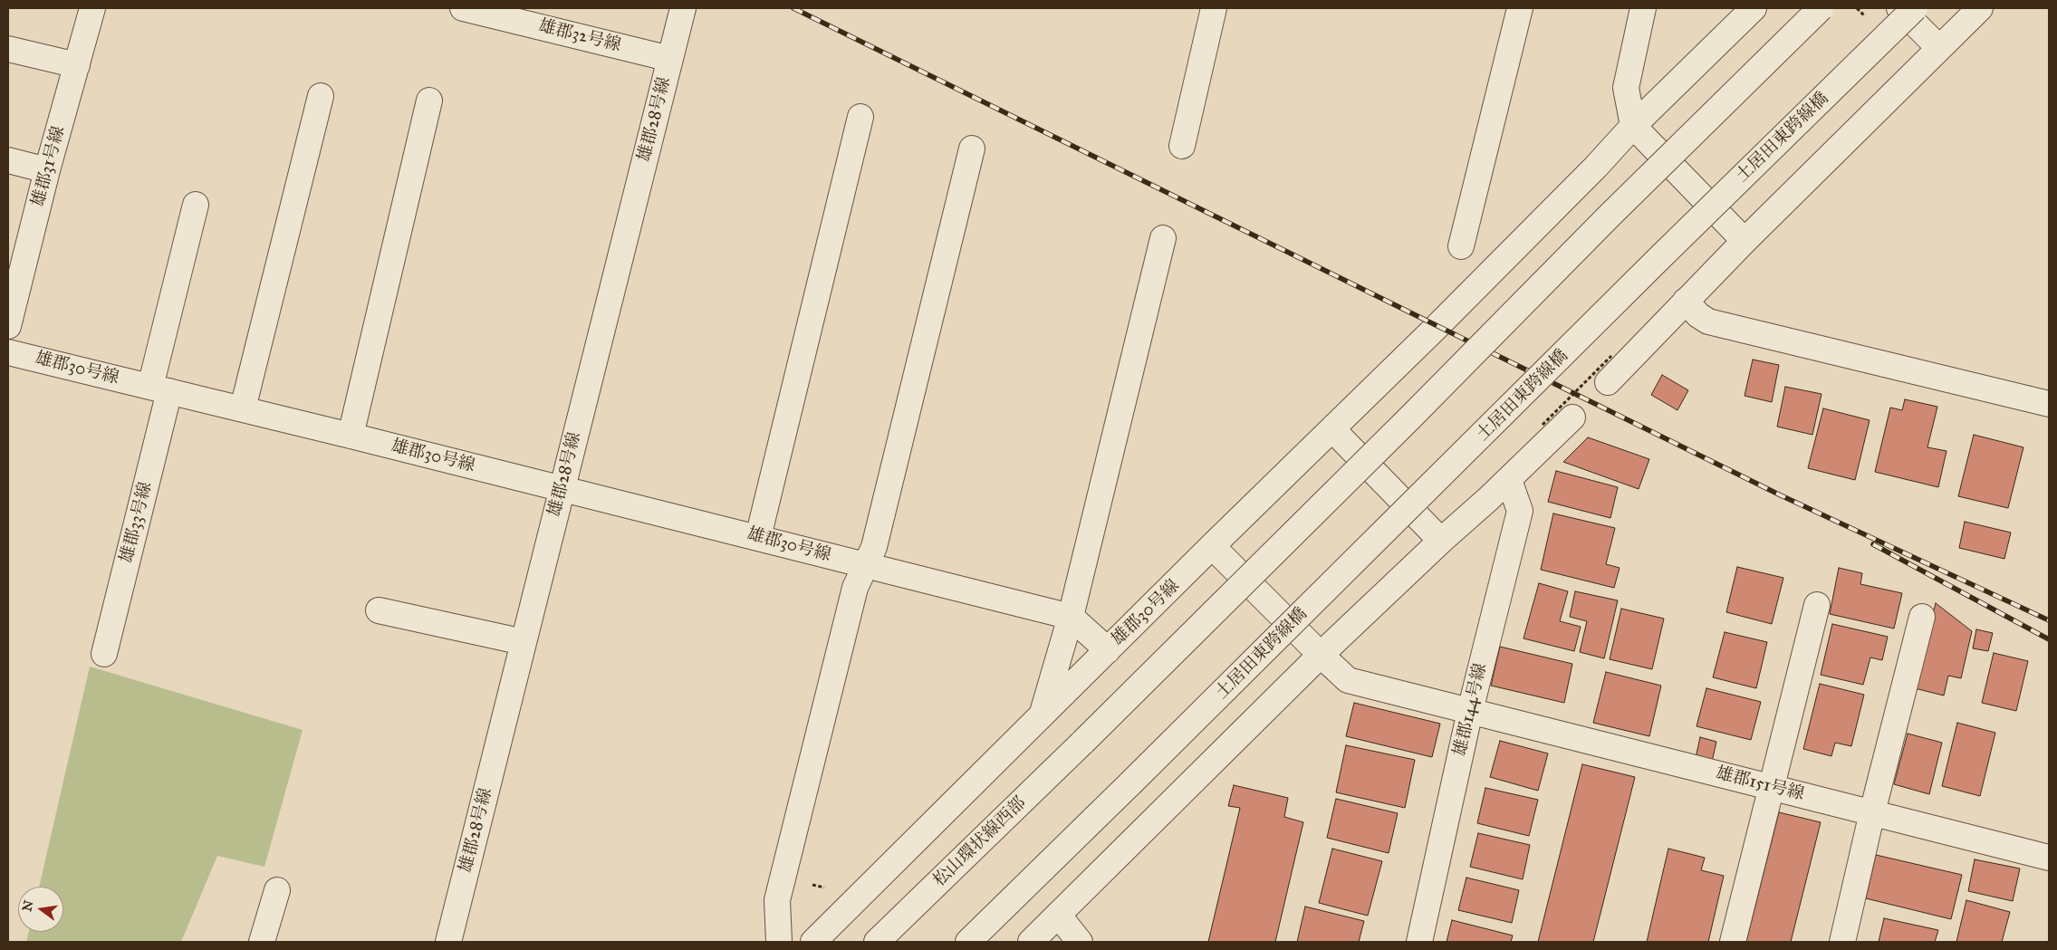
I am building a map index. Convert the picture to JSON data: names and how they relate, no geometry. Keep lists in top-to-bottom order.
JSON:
{
  "streets": {
    "street": [
      "雄郡32号線",
      "雄郡28号線",
      "土居田東跨線橋",
      "雄郡31号線",
      "雄郡30号線",
      "雄郡33号線",
      "雄郡144号線",
      "雄郡151号線",
      "松山環状線西部"
    ]
  },
  "crossings": [
    ["雄郡32号線", "雄郡28号線"],
    ["雄郡28号線", "雄郡30号線"],
    ["雄郡30号線", "雄郡33号線"],
    ["雄郡144号線", "雄郡151号線"]
  ],
  "north": "left"
}
